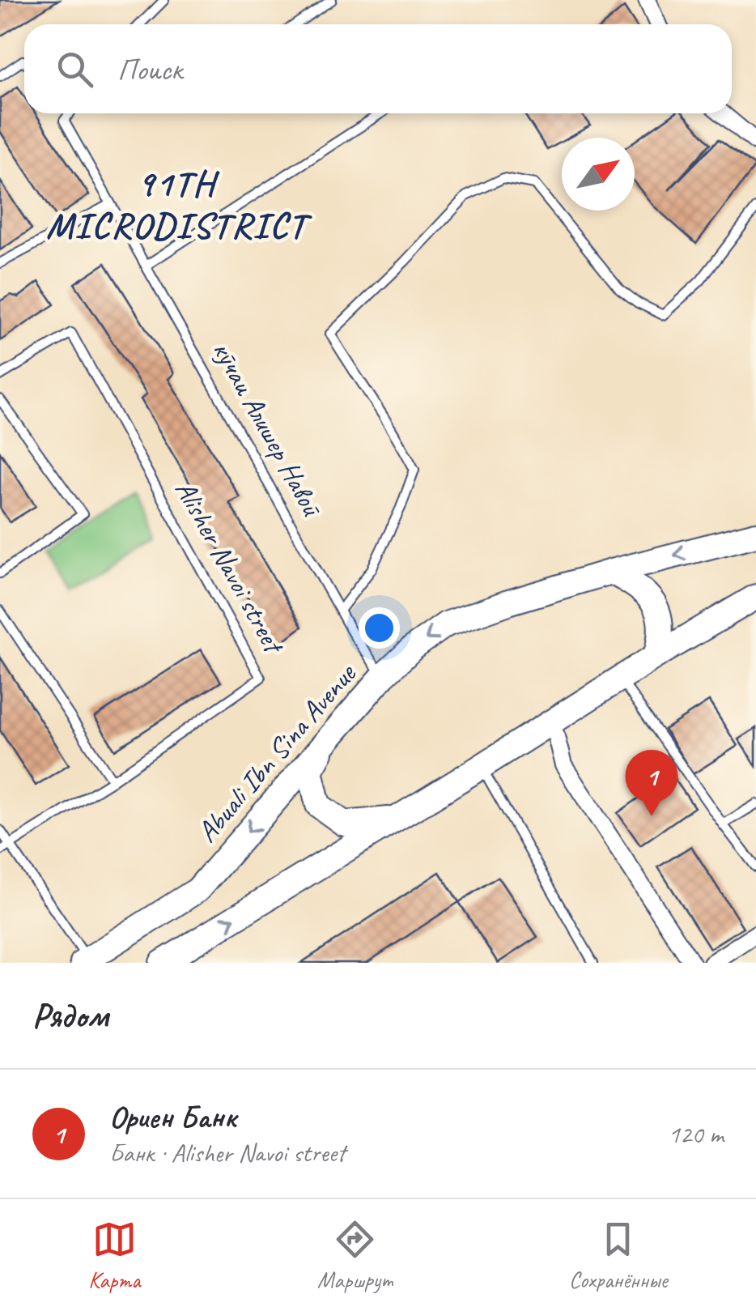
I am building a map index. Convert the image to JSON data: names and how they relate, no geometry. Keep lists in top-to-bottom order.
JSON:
{
  "streets": {
    "main road": ["Abuali Ibn Sina Avenue"],
    "lane": ["кӯчаи Алишер Навоӣ", "Alisher Navoi street"]
  },
  "crossings": [
    ["кӯчаи Алишер Навоӣ", "Abuali Ibn Sina Avenue"]
  ],
  "districts": ["91TH MICRODISTRICT"],
  "north": "top right",
  "page": {
    "search": "Поиск",
    "pins": "1",
    "heading": "Рядом",
    "list": [
      {
        "mark": "1",
        "name": "Ориен Банк",
        "note": "Банк · Alisher Navoi street",
        "value": "120 m"
      }
    ],
    "nav": ["Карта", "Маршрут", "Сохранённые"]
  }
}
